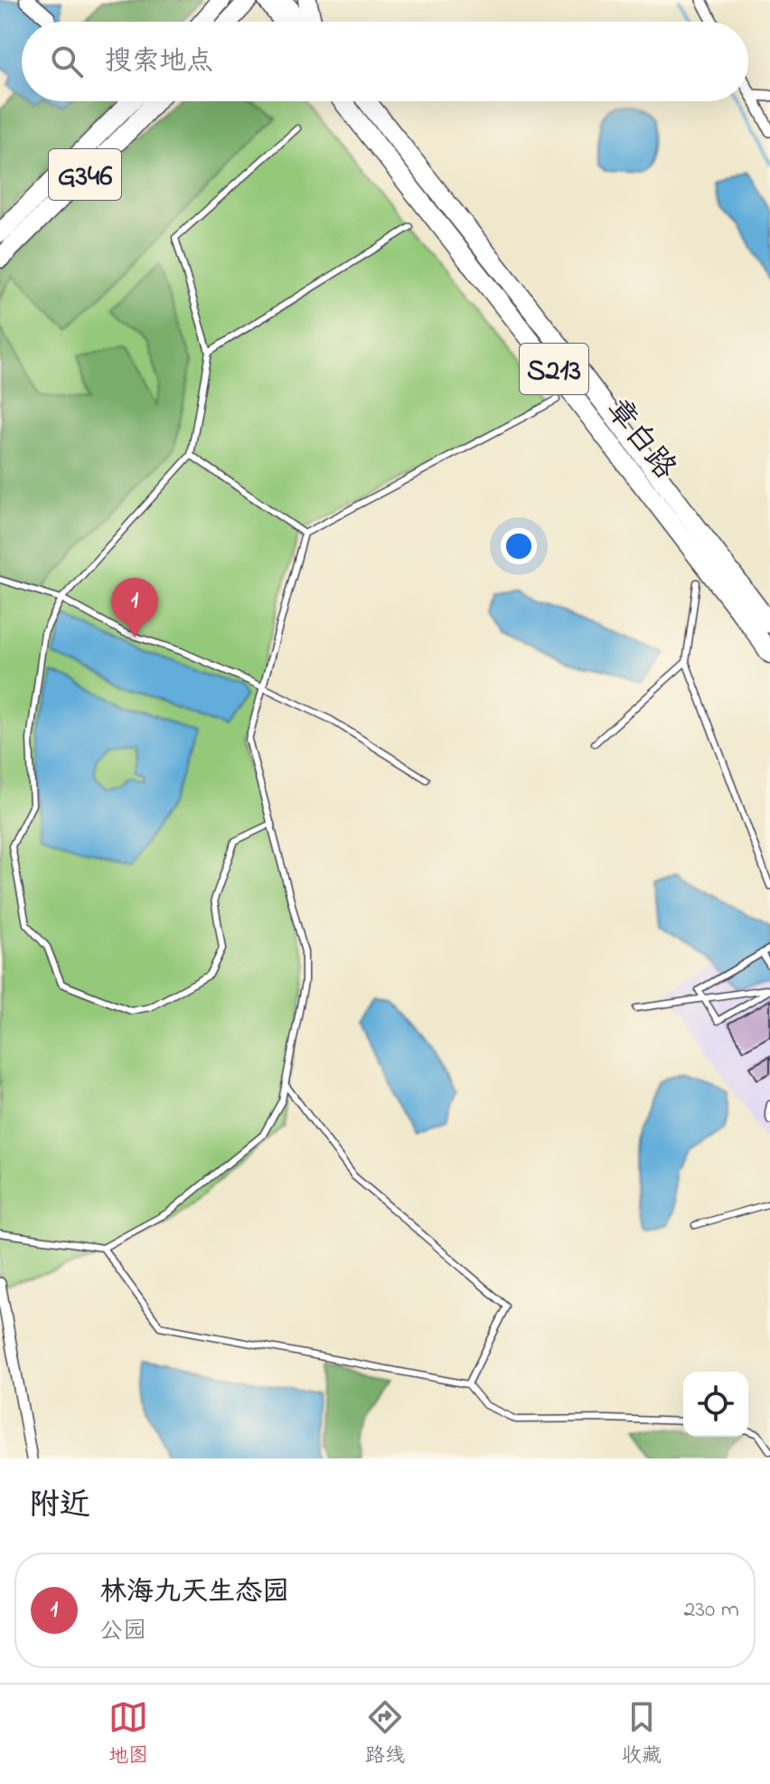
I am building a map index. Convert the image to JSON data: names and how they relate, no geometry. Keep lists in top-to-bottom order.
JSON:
{
  "streets": {
    "highway": ["G346", "S213", "章白路"]
  },
  "page": {
    "search": "搜索地点",
    "pins": "1",
    "heading": "附近",
    "list": [
      {
        "mark": "1",
        "name": "林海九天生态园",
        "note": "公园",
        "value": "230 m"
      }
    ],
    "nav": ["地图", "路线", "收藏"]
  }
}
